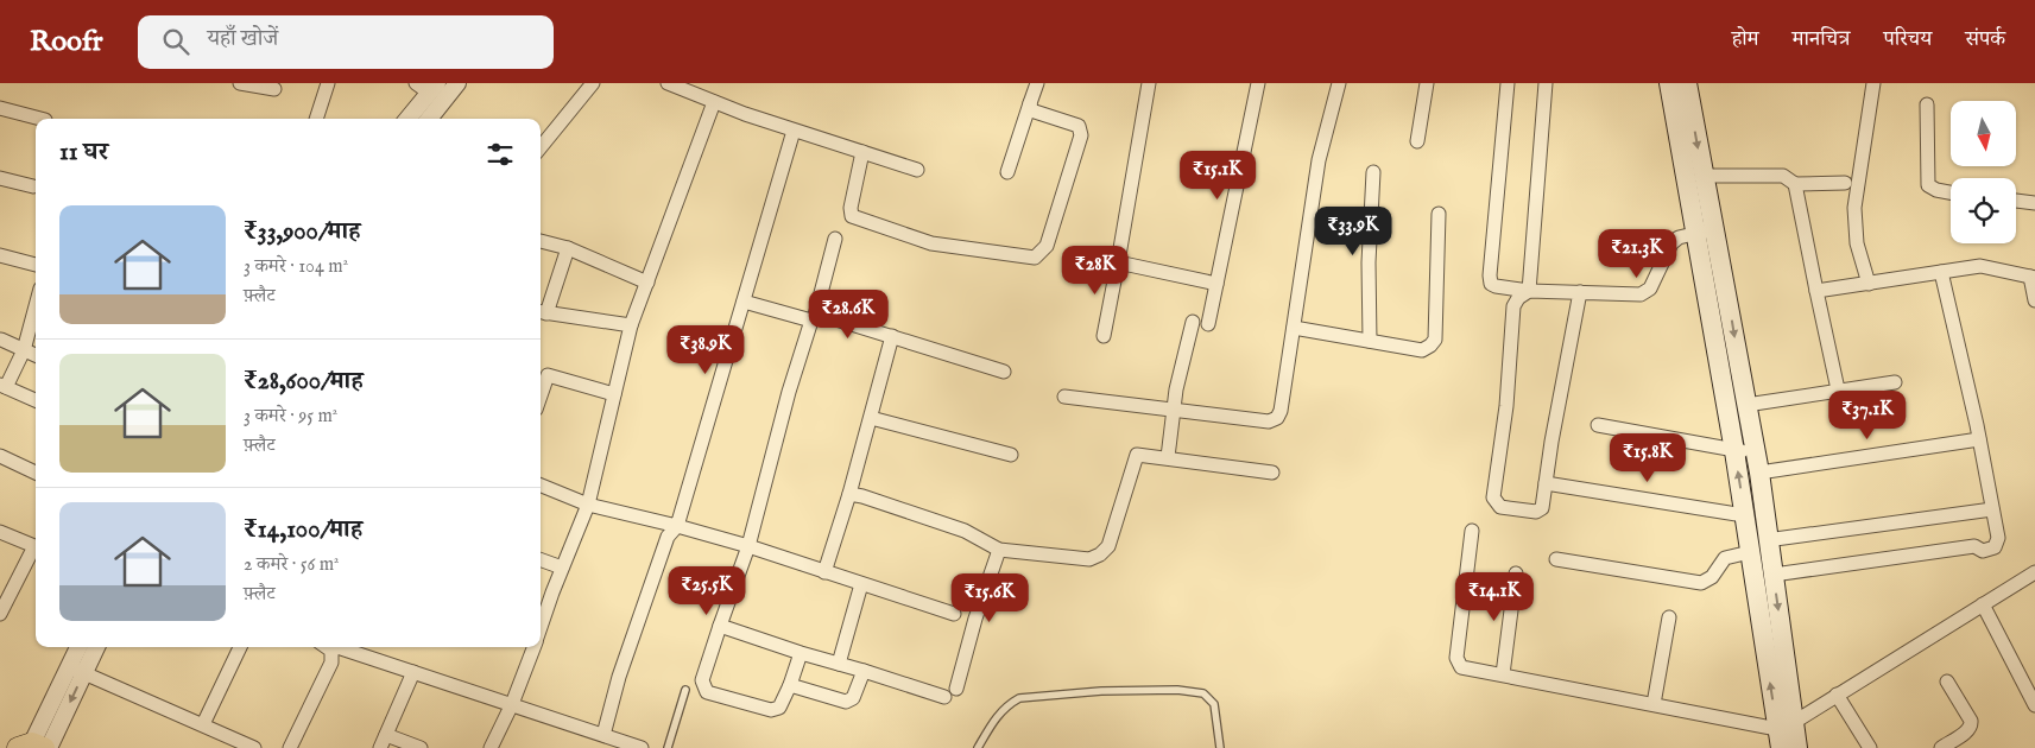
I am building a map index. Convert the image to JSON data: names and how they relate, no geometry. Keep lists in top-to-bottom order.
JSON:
{
  "north": "bottom",
  "page": {
    "header": "Roofr",
    "search": "यहाँ खोजें",
    "nav": [
      "होम",
      "मानचित्र",
      "परिचय",
      "संपर्क"
    ],
    "heading": "11 घर",
    "price": [
      "₹15.1K",
      "₹33.9K",
      "₹21.3K",
      "₹28K",
      "₹28.6K",
      "₹38.9K",
      "₹37.1K",
      "₹15.8K",
      "₹25.5K",
      "₹14.1K",
      "₹15.6K"
    ],
    "list": [
      {
        "name": "₹33,900/माह",
        "note": "3 कमरे · 104 m² · फ़्लैट"
      },
      {
        "name": "₹28,600/माह",
        "note": "3 कमरे · 95 m² · फ़्लैट"
      },
      {
        "name": "₹14,100/माह",
        "note": "2 कमरे · 56 m² · फ़्लैट"
      }
    ]
  }
}
